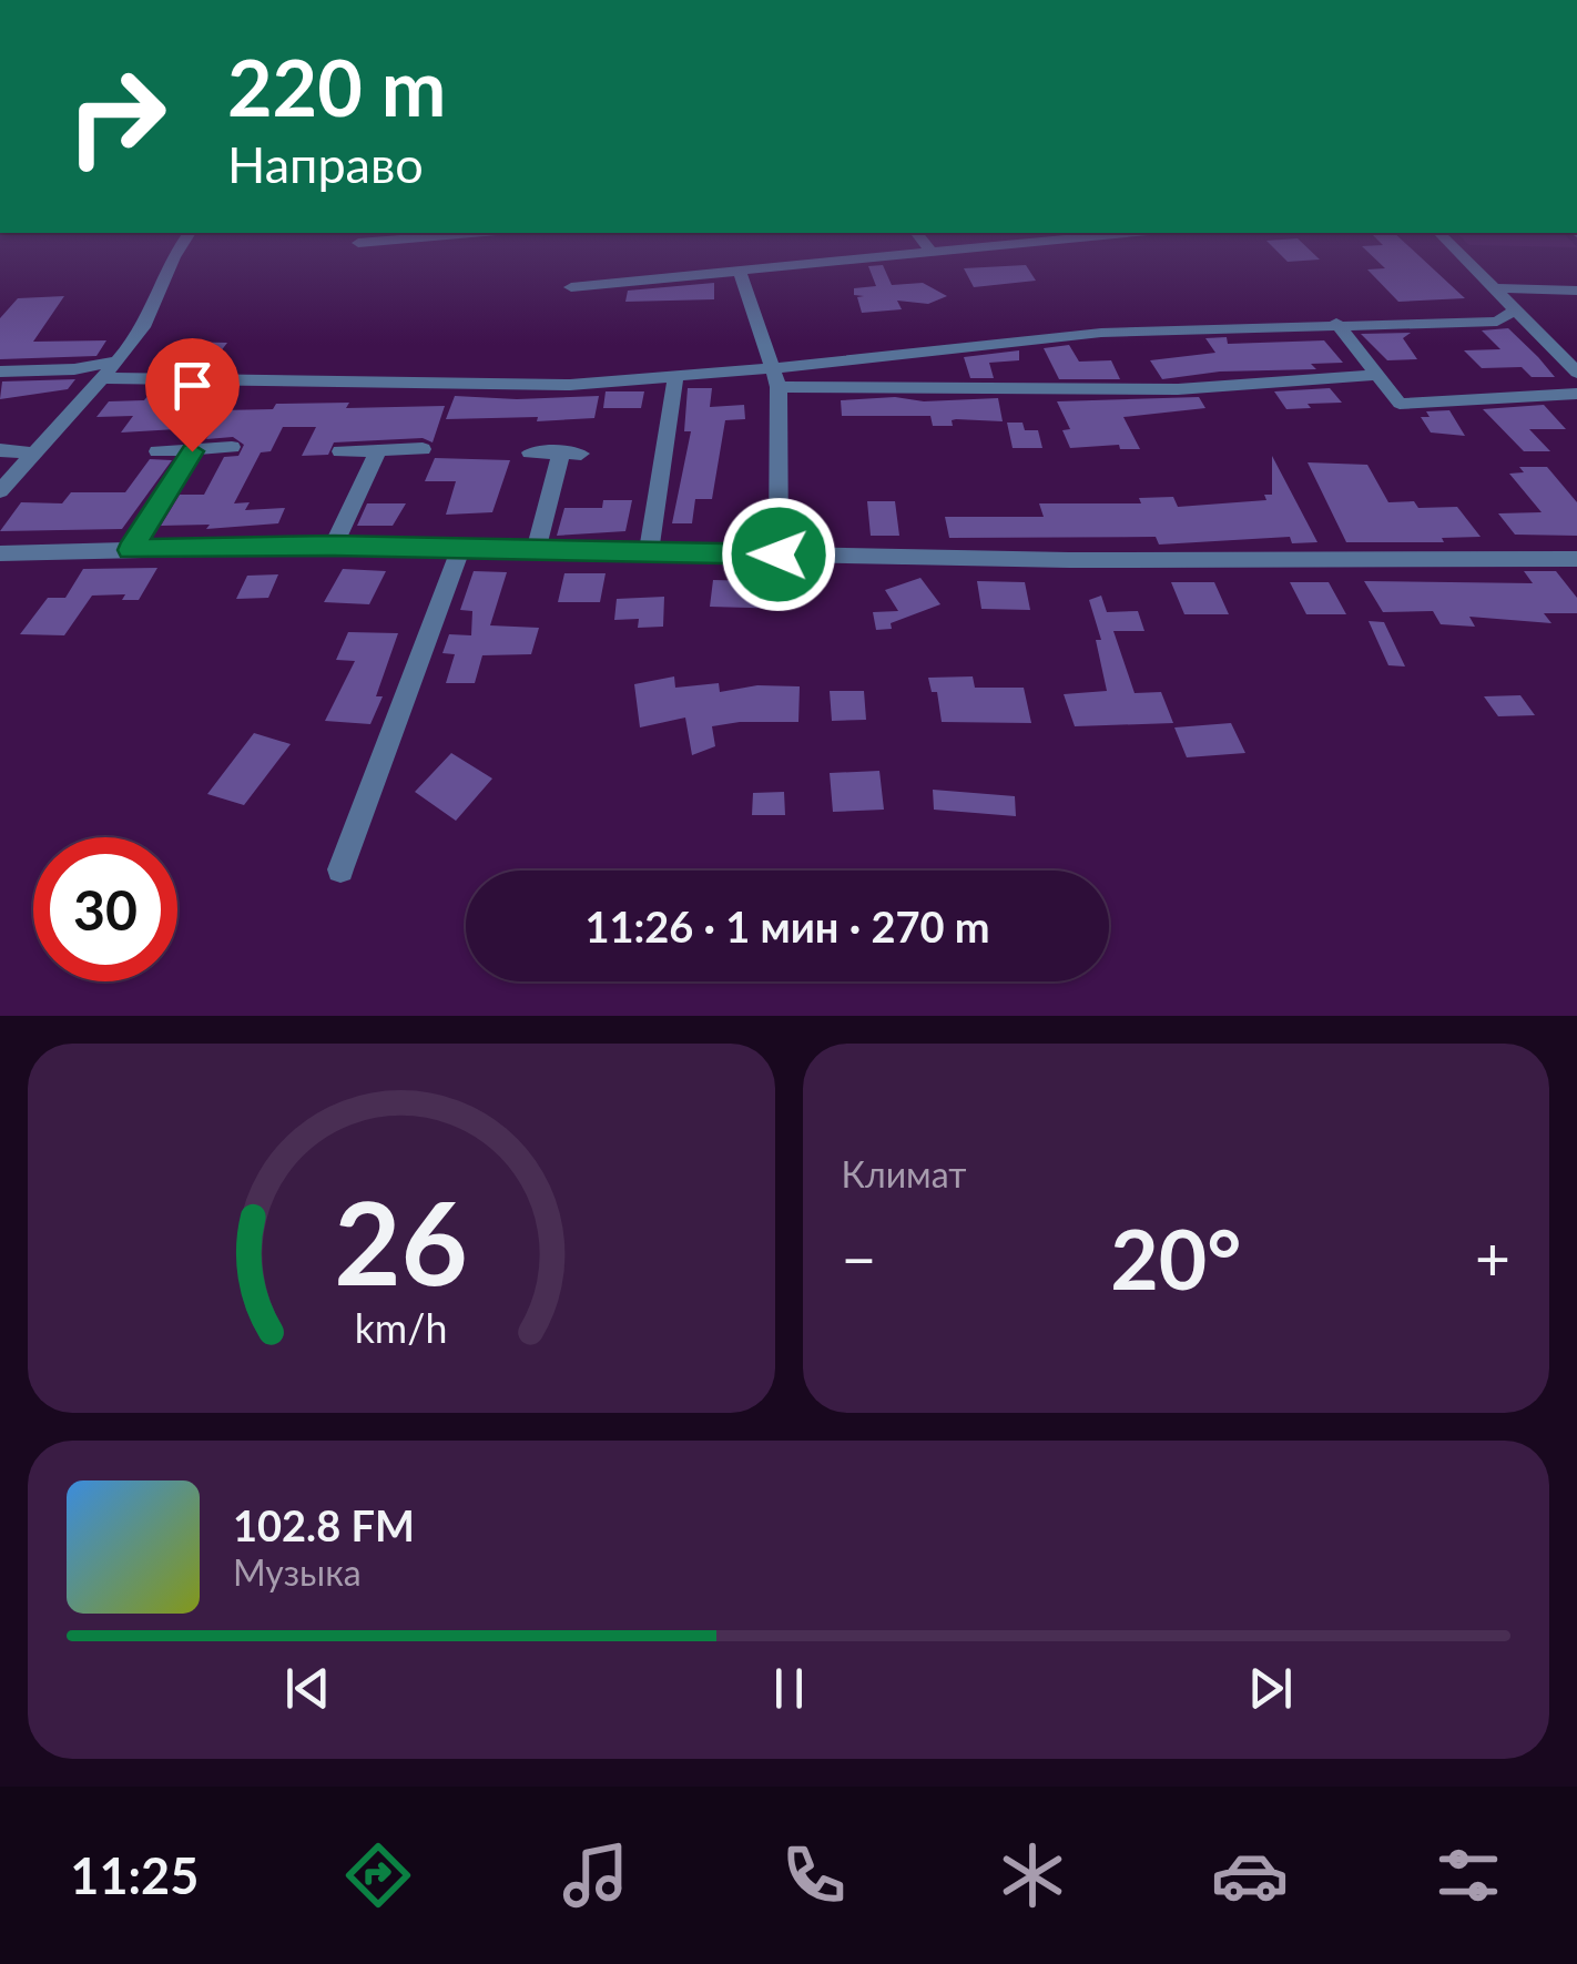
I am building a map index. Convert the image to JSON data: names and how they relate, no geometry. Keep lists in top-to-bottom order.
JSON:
{
  "page": {
    "turn": ["220 m", "Направо"],
    "limit": "30",
    "trip": "11:26 · 1 мин · 270 m",
    "tile": "Климат",
    "heat": ["−", "20°", "+"],
    "song": ["102.8 FM", "Музыка"],
    "tabs": "11:25",
    "gauge": ["26", "km/h"]
  }
}
